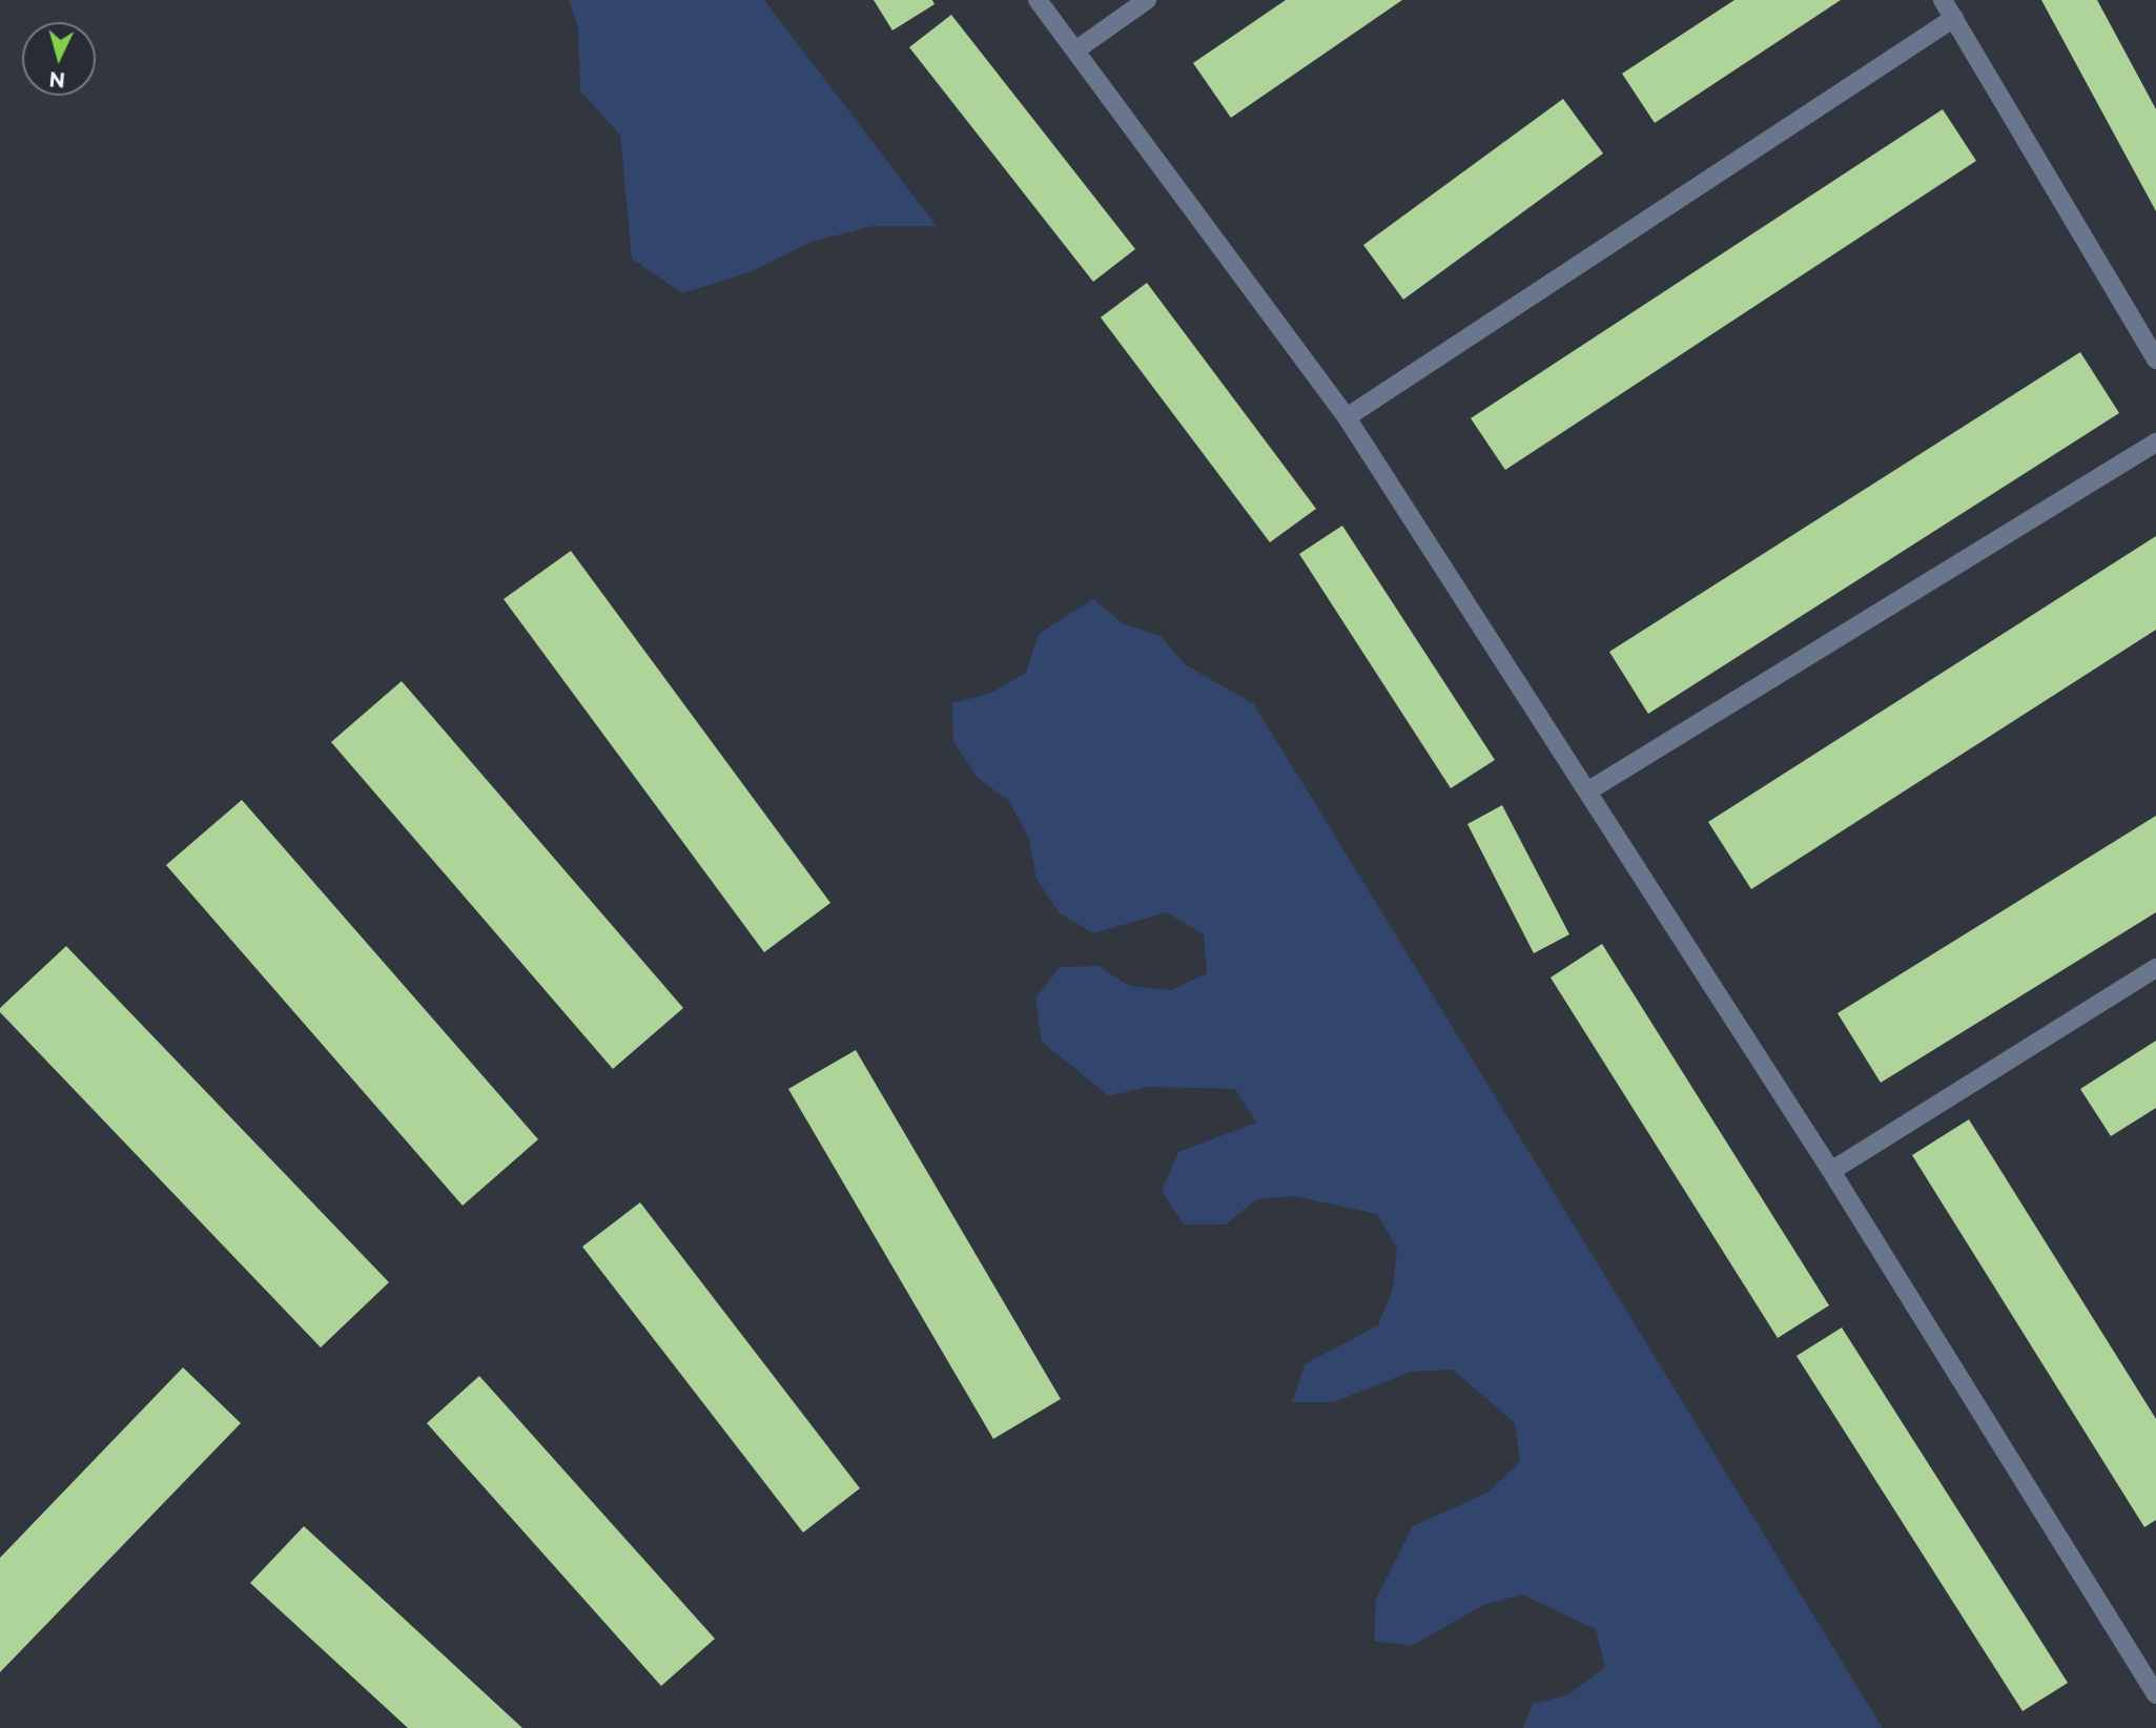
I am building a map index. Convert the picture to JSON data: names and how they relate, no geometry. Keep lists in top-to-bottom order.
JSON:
{
  "north": "bottom"
}
